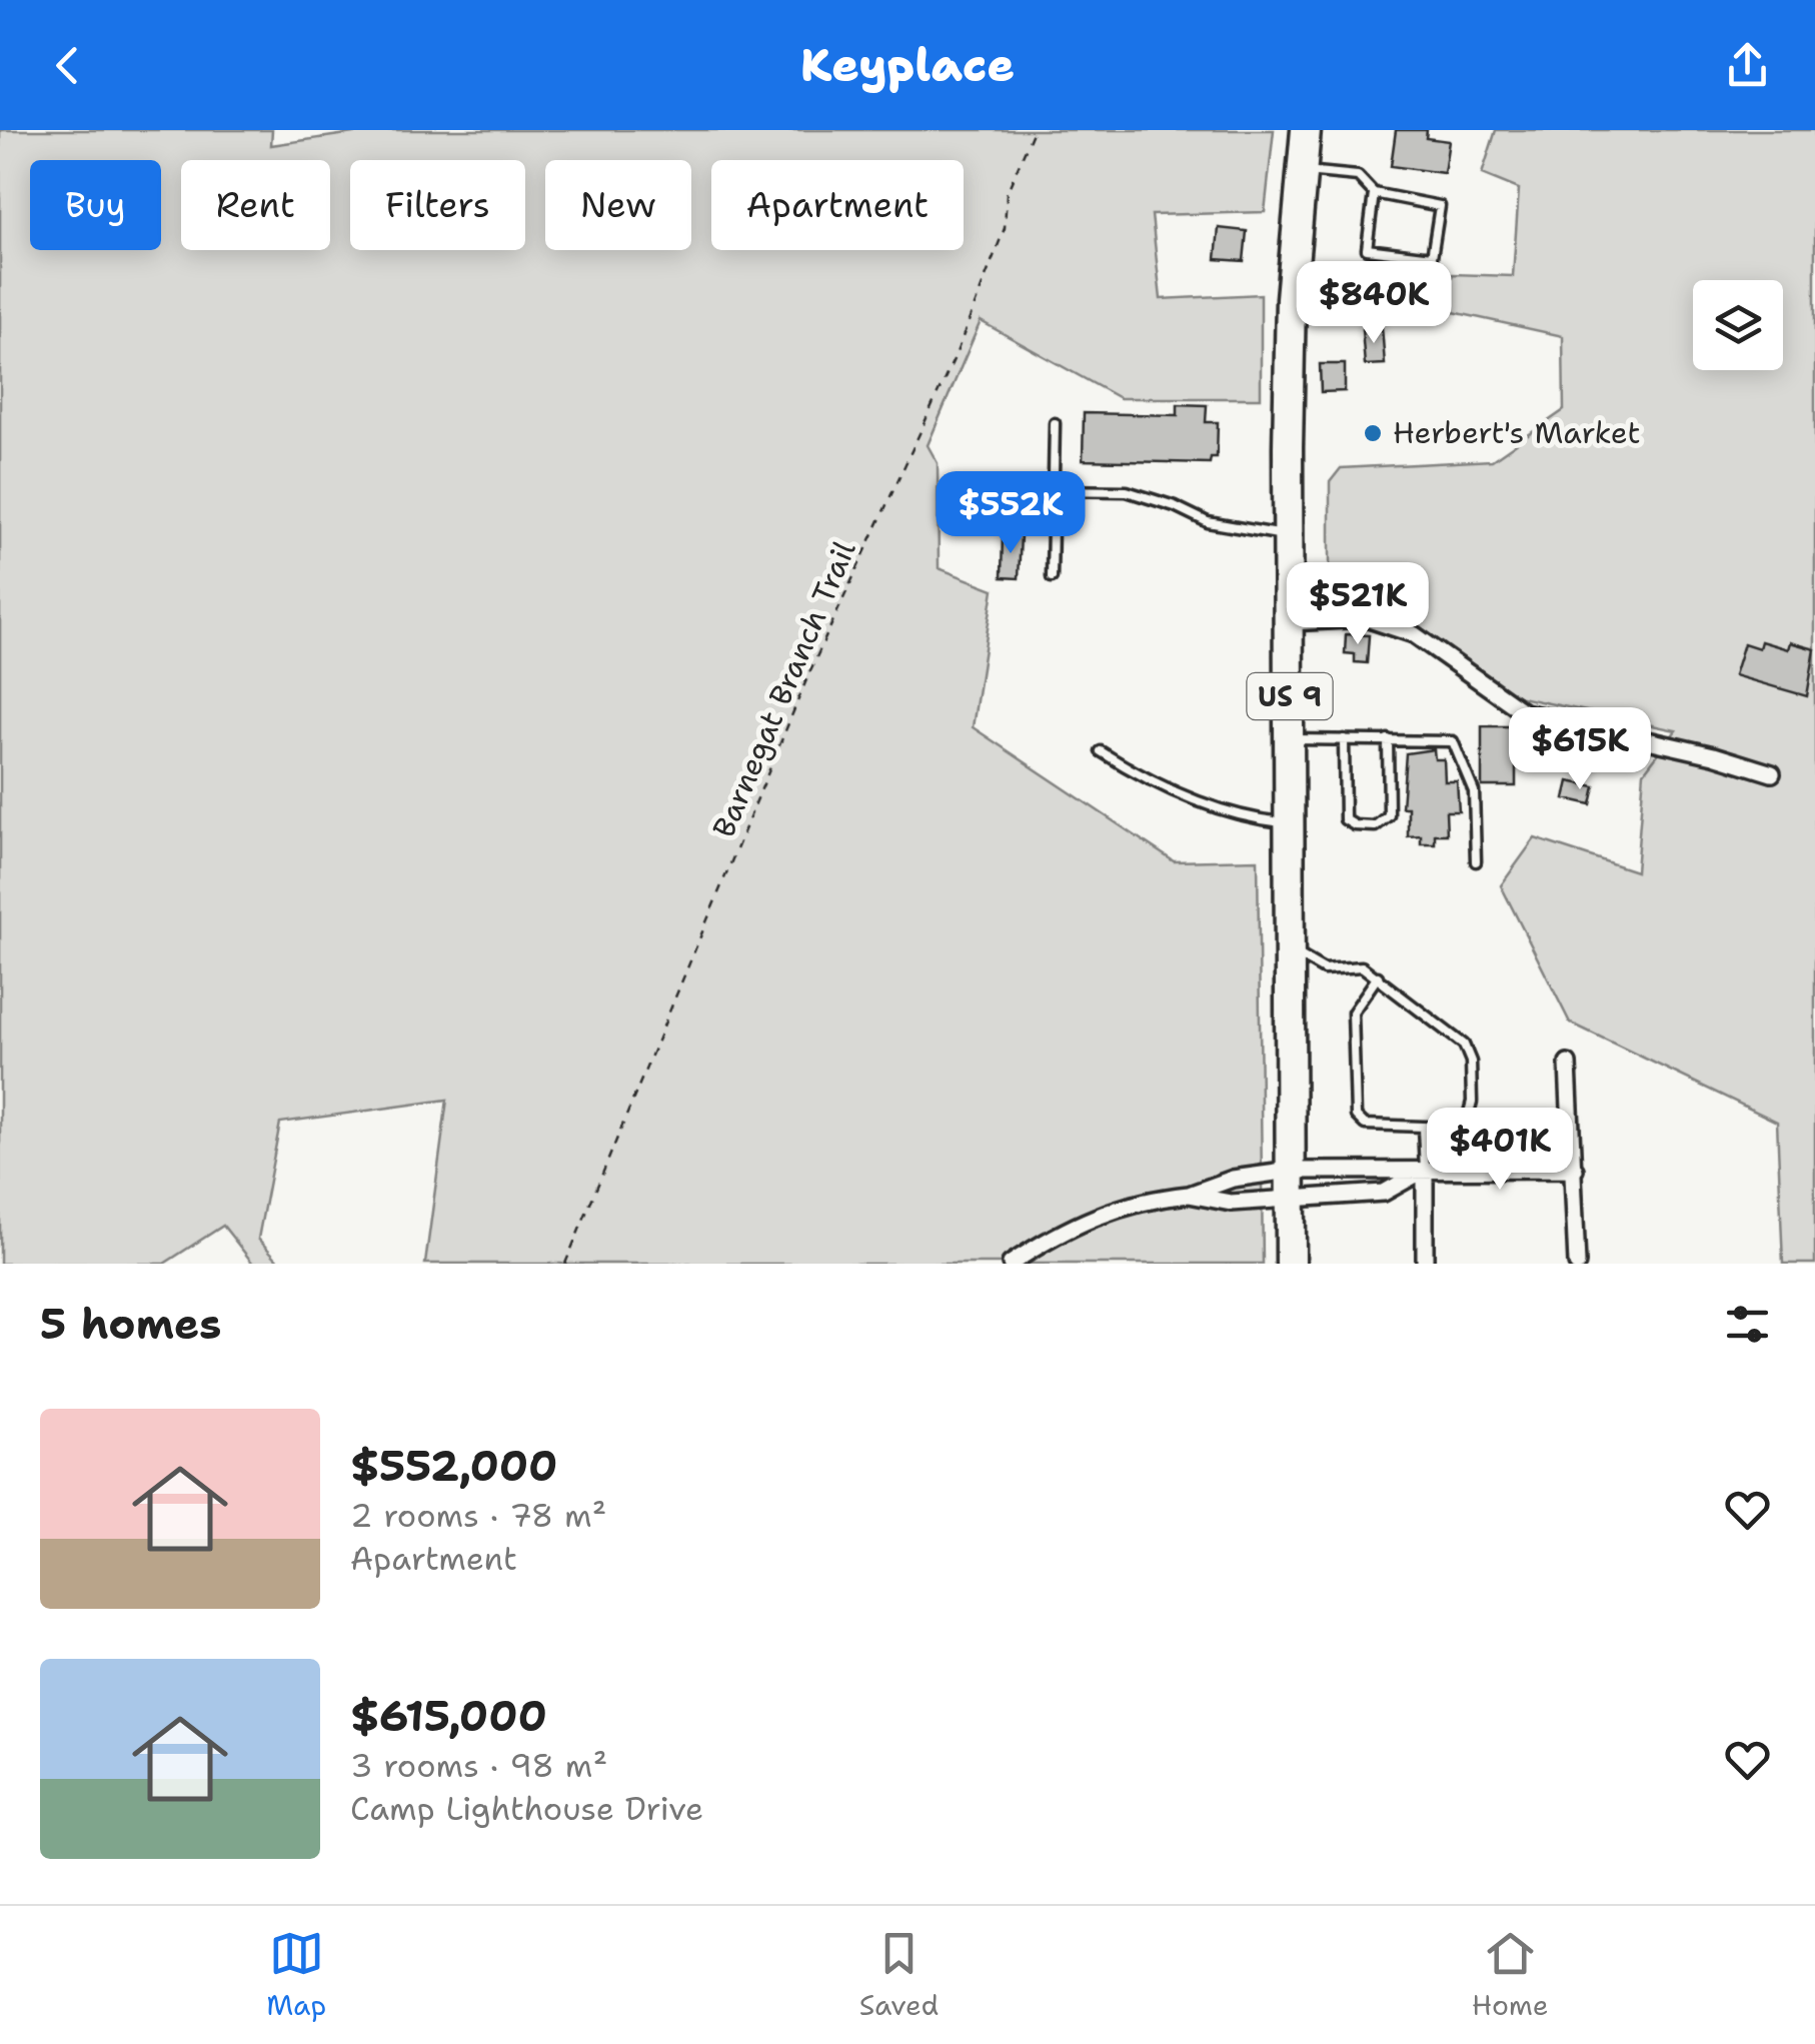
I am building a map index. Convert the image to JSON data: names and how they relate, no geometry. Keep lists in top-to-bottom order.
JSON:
{
  "streets": {
    "highway": ["US 9"],
    "path": ["Barnegat Branch Trail"]
  },
  "places": ["Herbert's Market"],
  "page": {
    "header": "Keyplace",
    "chip": [
      "Buy",
      "Rent",
      "Filters",
      "New",
      "Apartment"
    ],
    "price": [
      "$840K",
      "$552K",
      "$521K",
      "$615K",
      "$401K"
    ],
    "heading": "5 homes",
    "list": [
      {
        "name": "$552,000",
        "note": "2 rooms · 78 m² · Apartment"
      },
      {
        "name": "$615,000",
        "note": "3 rooms · 98 m² · Camp Lighthouse Drive"
      }
    ],
    "tabs": ["Map", "Saved", "Home"]
  }
}
